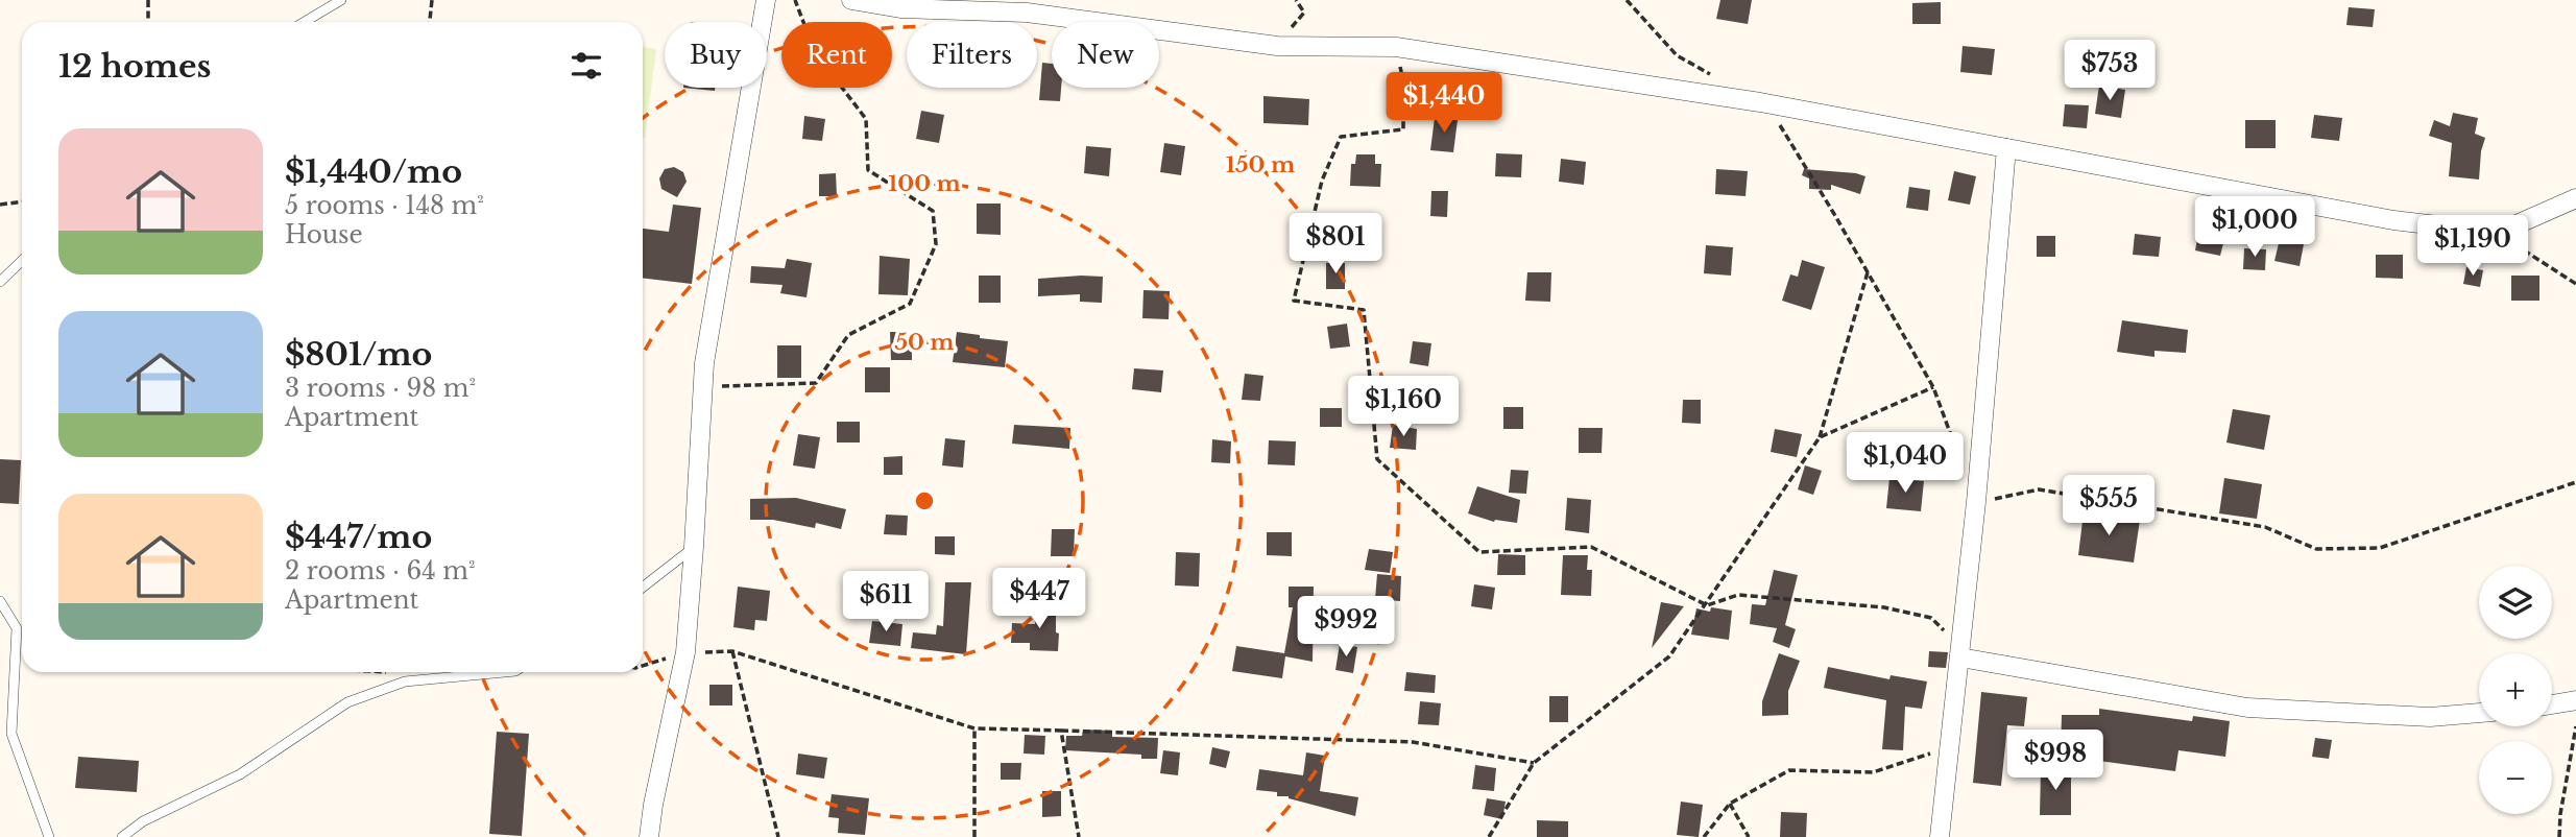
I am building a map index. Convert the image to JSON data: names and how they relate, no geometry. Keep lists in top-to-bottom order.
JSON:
{
  "page": {
    "chip": [
      "Buy",
      "Rent",
      "Filters",
      "New"
    ],
    "heading": "12 homes",
    "price": [
      "$753",
      "$1,440",
      "$1,000",
      "$801",
      "$1,190",
      "$1,160",
      "$1,040",
      "$555",
      "$447",
      "$611",
      "$992",
      "$998"
    ],
    "list": [
      {
        "name": "$1,440/mo",
        "note": "5 rooms · 148 m² · House"
      },
      {
        "name": "$801/mo",
        "note": "3 rooms · 98 m² · Apartment"
      },
      {
        "name": "$447/mo",
        "note": "2 rooms · 64 m² · Apartment"
      }
    ],
    "map_buttons": ["+", "−"]
  },
  "rings": ["150 m", "100 m", "50 m"]
}
